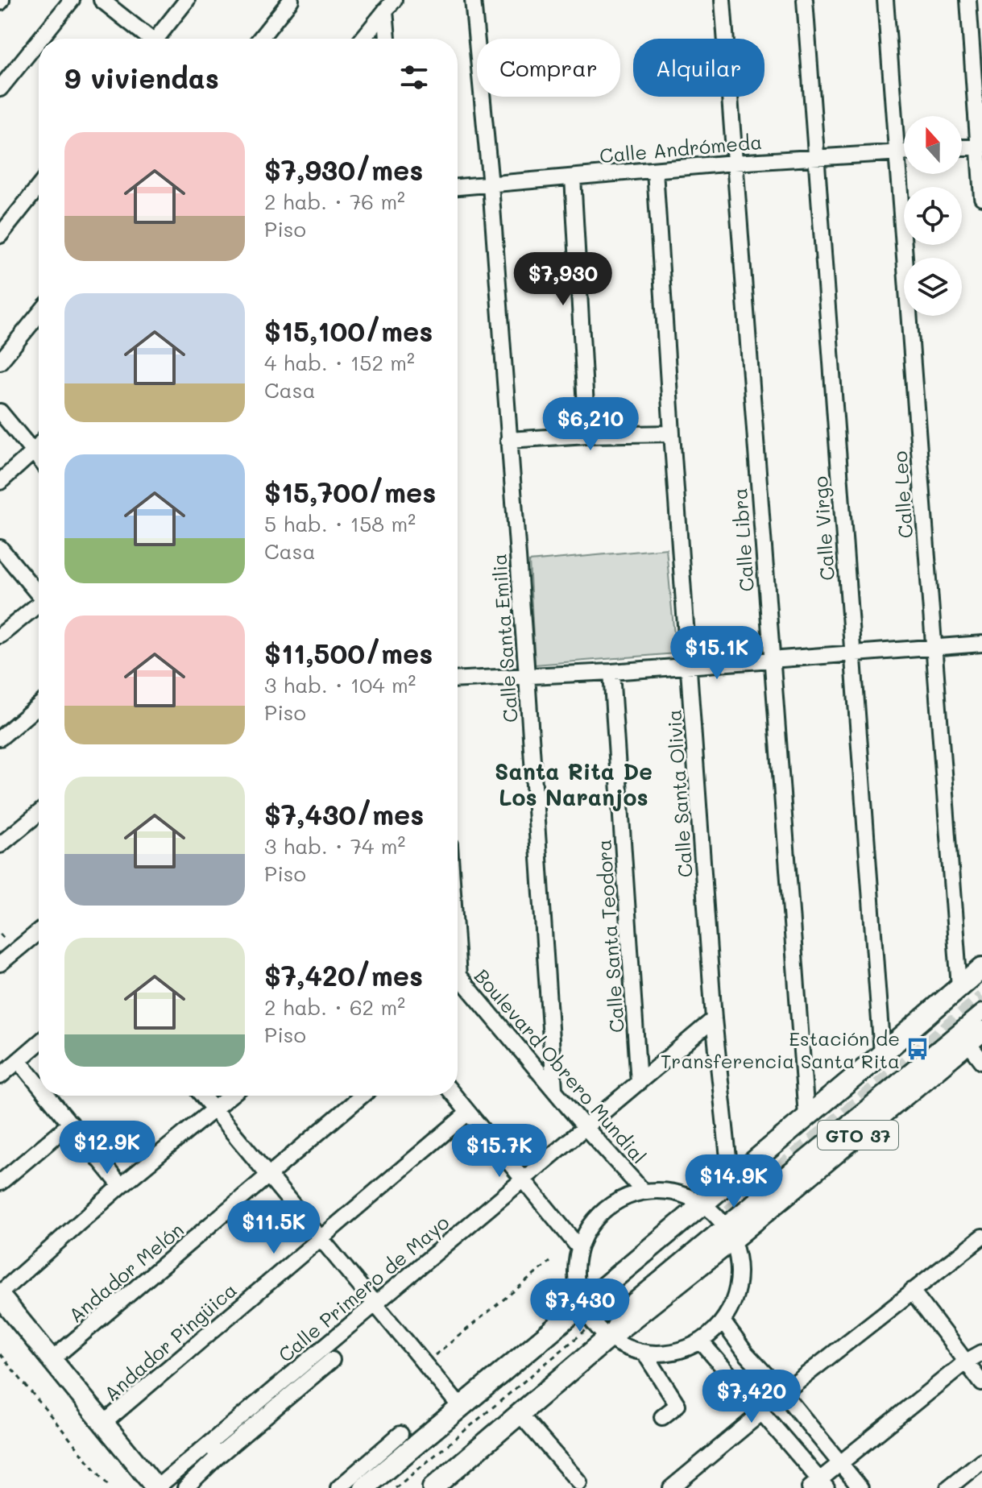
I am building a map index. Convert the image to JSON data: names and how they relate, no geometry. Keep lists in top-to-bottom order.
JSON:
{
  "streets": {
    "main road": ["GTO 37"],
    "street": [
      "Calle Andrómeda",
      "Calle Leo",
      "Calle Virgo",
      "Calle Libra",
      "Calle Santa Emilia",
      "Calle Santa Olivia",
      "Calle Santa Teodora",
      "Boulevard Obrero Mundial",
      "Andador Melón",
      "Calle Primero de Mayo",
      "Andador Pingüica"
    ]
  },
  "crossings": [
    ["Calle Andrómeda", "Calle Leo"],
    ["Calle Andrómeda", "Calle Virgo"],
    ["Calle Andrómeda", "Calle Libra"],
    ["Calle Andrómeda", "Calle Santa Emilia"],
    ["Calle Andrómeda", "Calle Santa Olivia"],
    ["Calle Leo", "GTO 37"],
    ["Calle Virgo", "GTO 37"],
    ["Calle Libra", "GTO 37"],
    ["Calle Santa Emilia", "Boulevard Obrero Mundial"],
    ["Calle Santa Olivia", "GTO 37"],
    ["Calle Santa Olivia", "Calle Primero de Mayo"],
    ["Calle Santa Teodora", "Calle Primero de Mayo"],
    ["Boulevard Obrero Mundial", "GTO 37"],
    ["Boulevard Obrero Mundial", "Calle Primero de Mayo"]
  ],
  "districts": ["Santa Rita De Los Naranjos"],
  "places": {
    "bus stop": ["Estación de Transferencia Santa Rita"]
  },
  "north": "top",
  "page": {
    "chip": ["Comprar", "Alquilar"],
    "heading": "9 viviendas",
    "list": [
      {
        "name": "$7,930/mes",
        "note": "2 hab. · 76 m² · Piso"
      },
      {
        "name": "$15,100/mes",
        "note": "4 hab. · 152 m² · Casa"
      },
      {
        "name": "$15,700/mes",
        "note": "5 hab. · 158 m² · Casa"
      },
      {
        "name": "$11,500/mes",
        "note": "3 hab. · 104 m² · Piso"
      },
      {
        "name": "$7,430/mes",
        "note": "3 hab. · 74 m² · Piso"
      },
      {
        "name": "$7,420/mes",
        "note": "2 hab. · 62 m² · Piso"
      }
    ],
    "price": [
      "$7,930",
      "$6,210",
      "$15.1K",
      "$12.9K",
      "$15.7K",
      "$14.9K",
      "$11.5K",
      "$7,430",
      "$7,420"
    ]
  }
}
